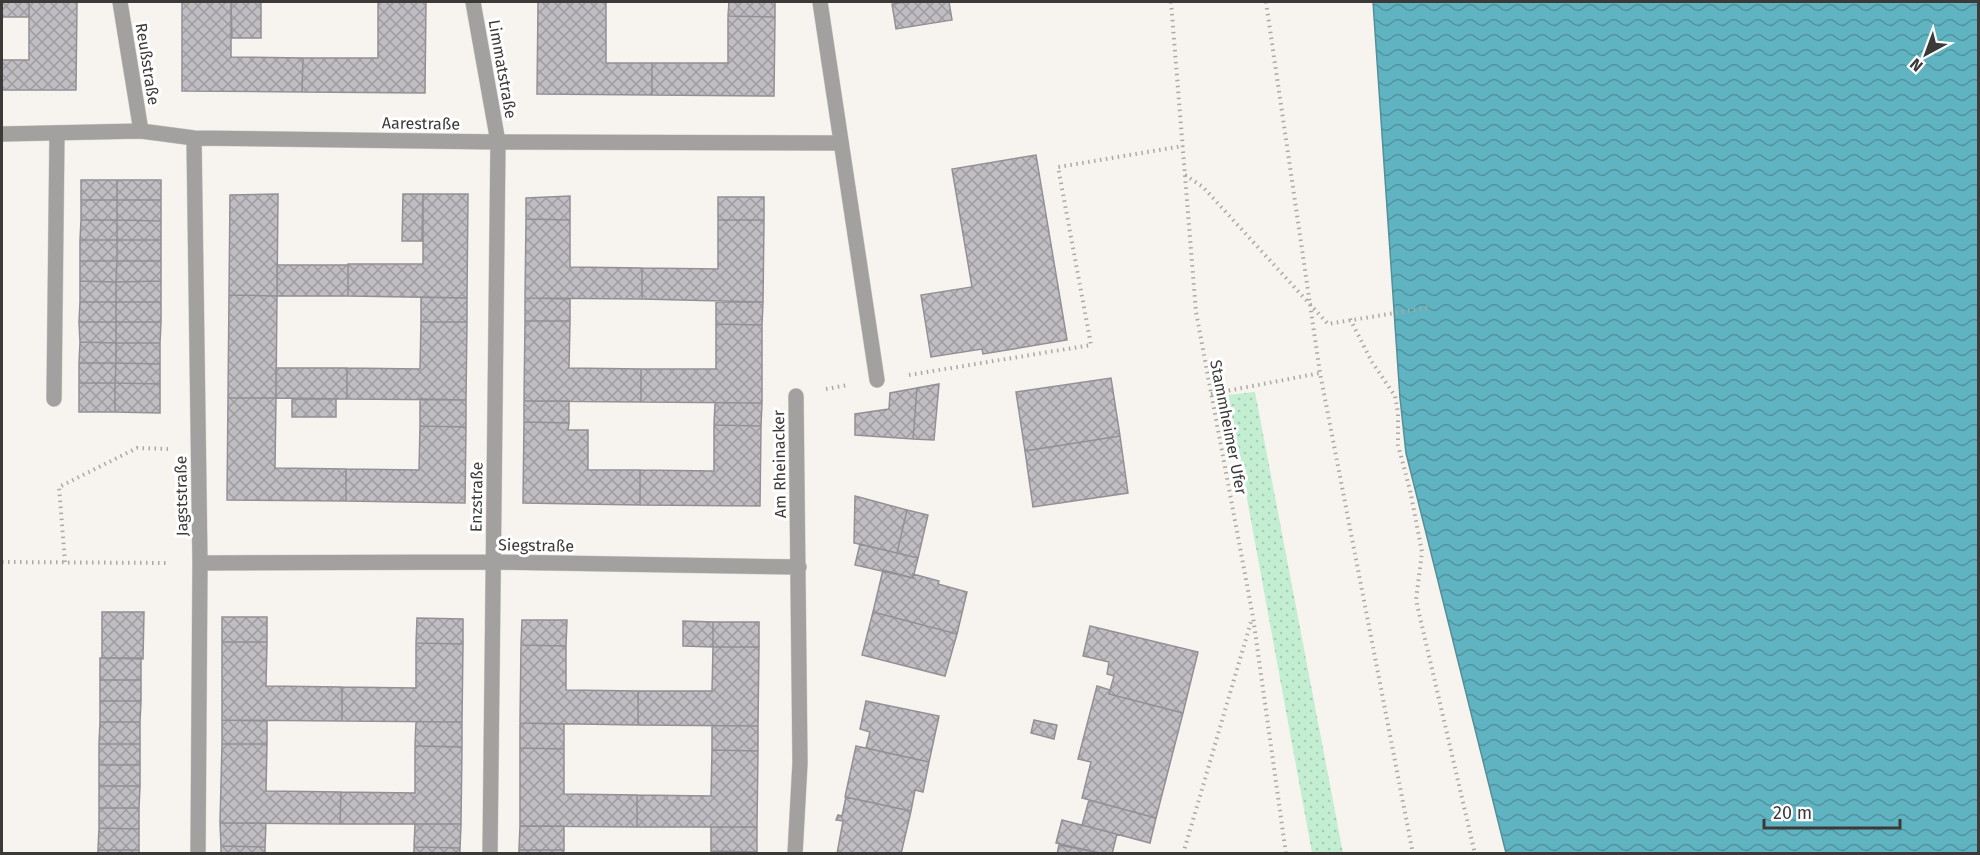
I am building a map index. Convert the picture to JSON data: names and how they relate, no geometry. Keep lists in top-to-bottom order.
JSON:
{
  "streets": {
    "street": [
      "Reußstraße",
      "Limmatstraße",
      "Aarestraße",
      "Am Rheinacker",
      "Jagststraße",
      "Enzstraße",
      "Siegstraße"
    ],
    "path": ["Stammheimer Ufer"]
  },
  "crossings": [
    ["Reußstraße", "Aarestraße"],
    ["Limmatstraße", "Aarestraße"],
    ["Limmatstraße", "Enzstraße"],
    ["Aarestraße", "Jagststraße"],
    ["Aarestraße", "Enzstraße"],
    ["Stammheimer Ufer", "Am Rheinacker"],
    ["Am Rheinacker", "Siegstraße"],
    ["Jagststraße", "Siegstraße"],
    ["Enzstraße", "Siegstraße"]
  ],
  "scale_bar": "20 m",
  "north": "bottom left"
}
